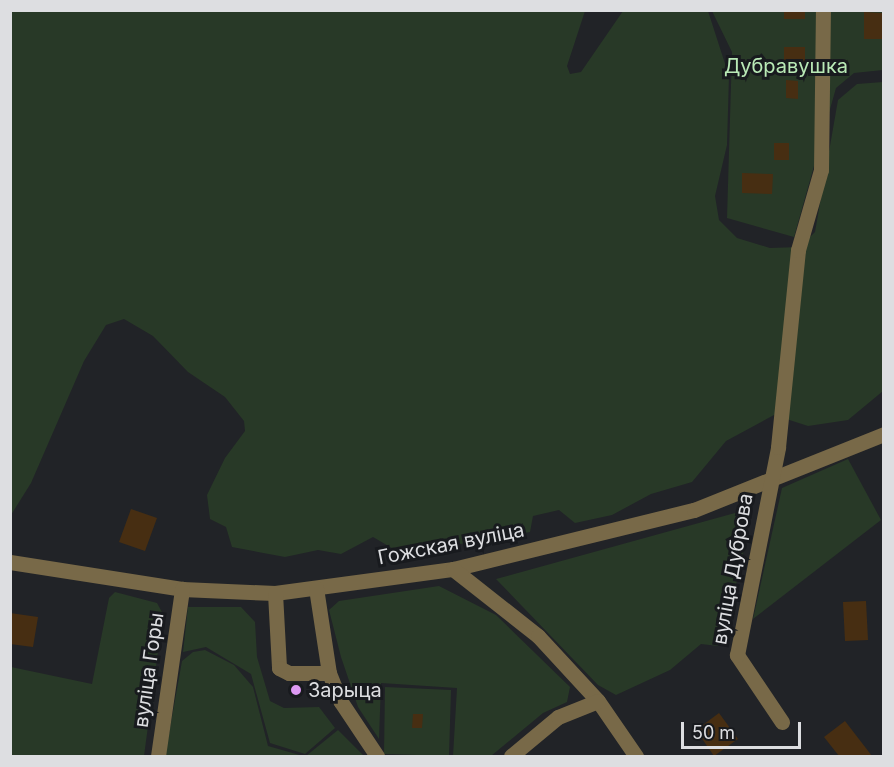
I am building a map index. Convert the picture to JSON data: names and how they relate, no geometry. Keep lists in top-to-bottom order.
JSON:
{
  "streets": {
    "street": ["Гожская вуліца", "вуліца Дуброва", "вуліца Горы"]
  },
  "crossings": [
    ["Гожская вуліца", "вуліца Дуброва"],
    ["Гожская вуліца", "вуліца Горы"]
  ],
  "parks": ["Дубравушка"],
  "places": ["Зарыца"],
  "scale_bar": "50 m"
}
